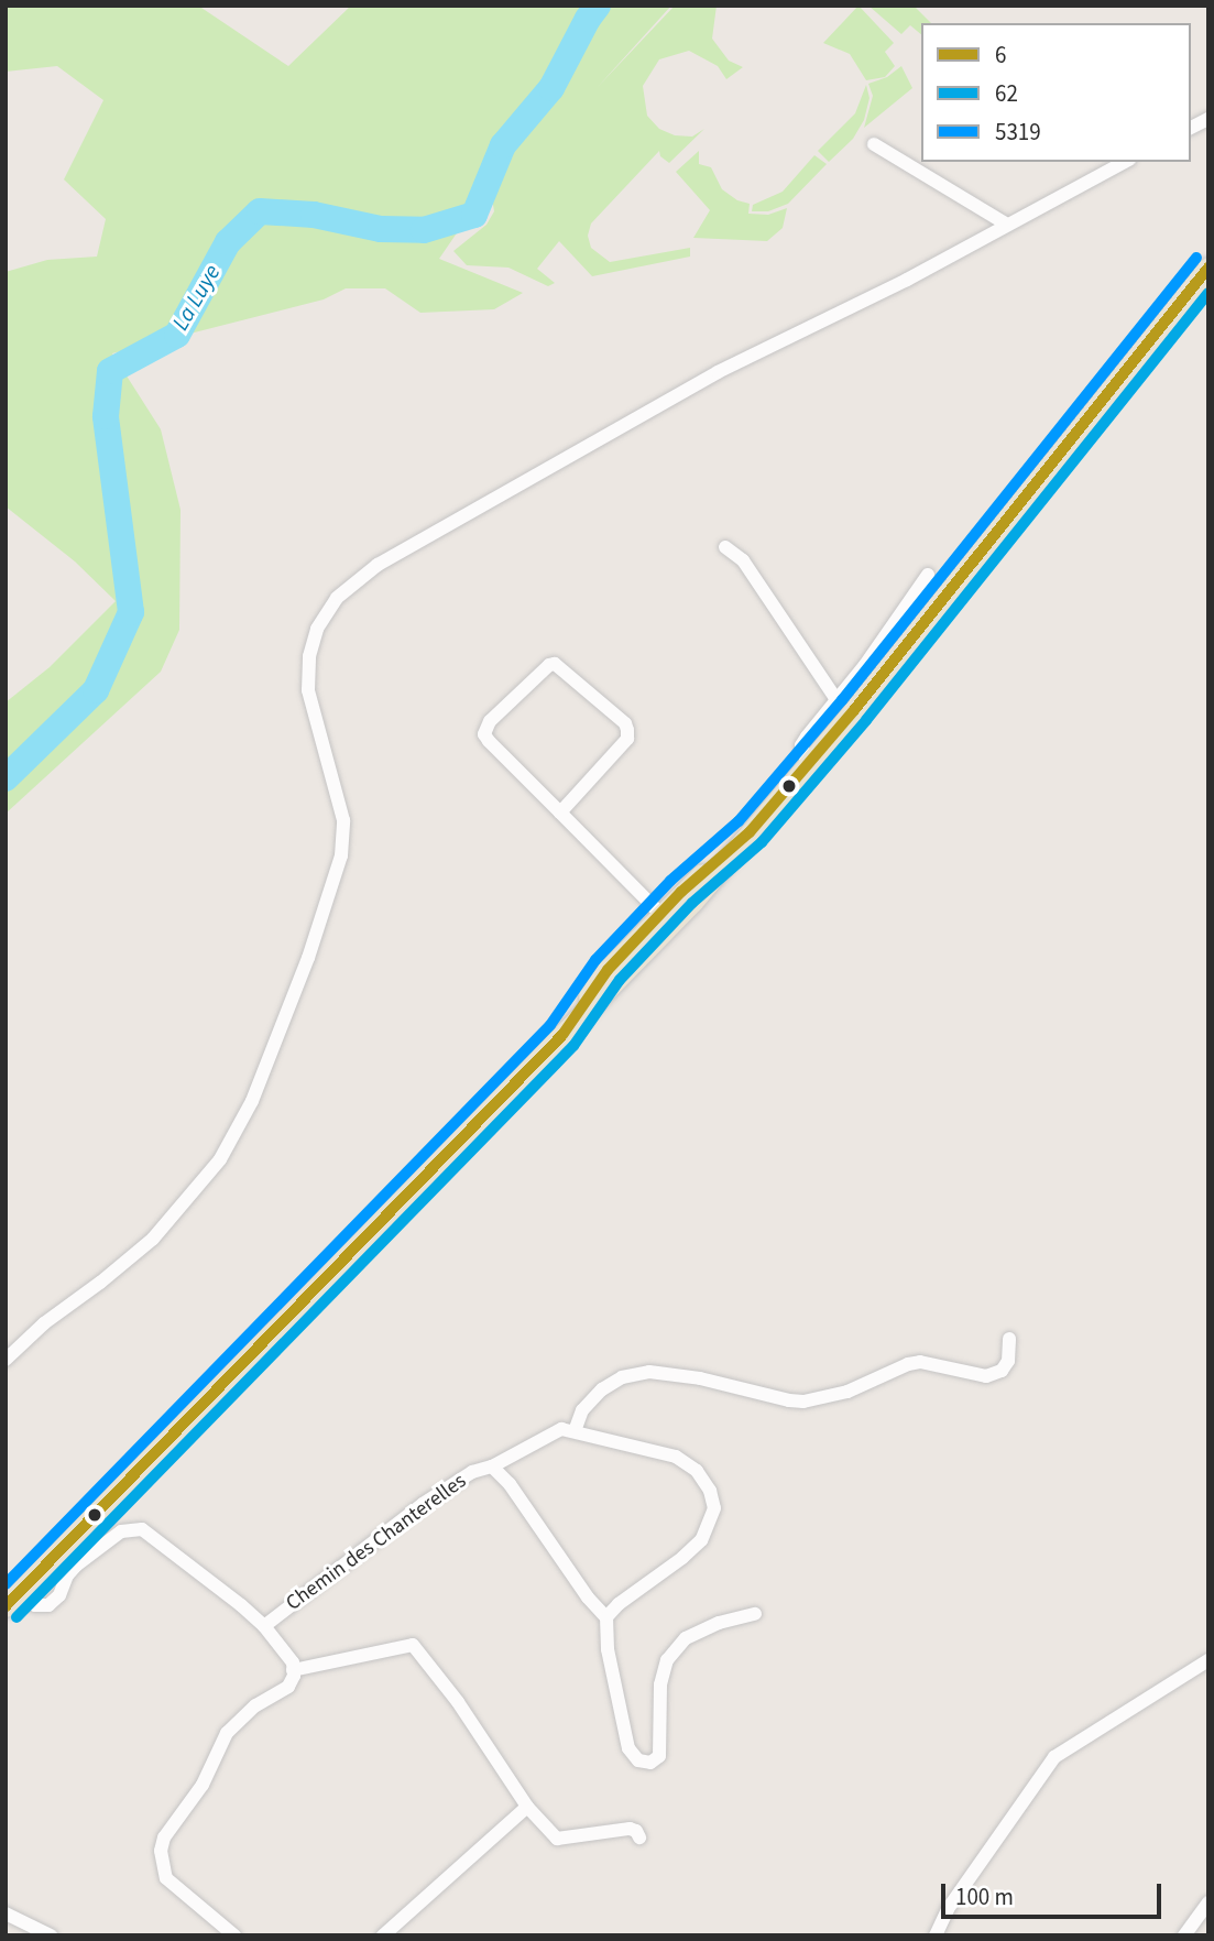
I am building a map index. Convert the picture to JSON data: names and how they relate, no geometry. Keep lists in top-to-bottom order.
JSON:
{
  "streets": {
    "street": ["Chemin des Chanterelles"]
  },
  "water": ["La Luye"],
  "lines": ["transit line 5319", "transit line 6", "transit line 62"],
  "legend": ["6", "62", "5319"],
  "scale_bar": "100 m"
}
